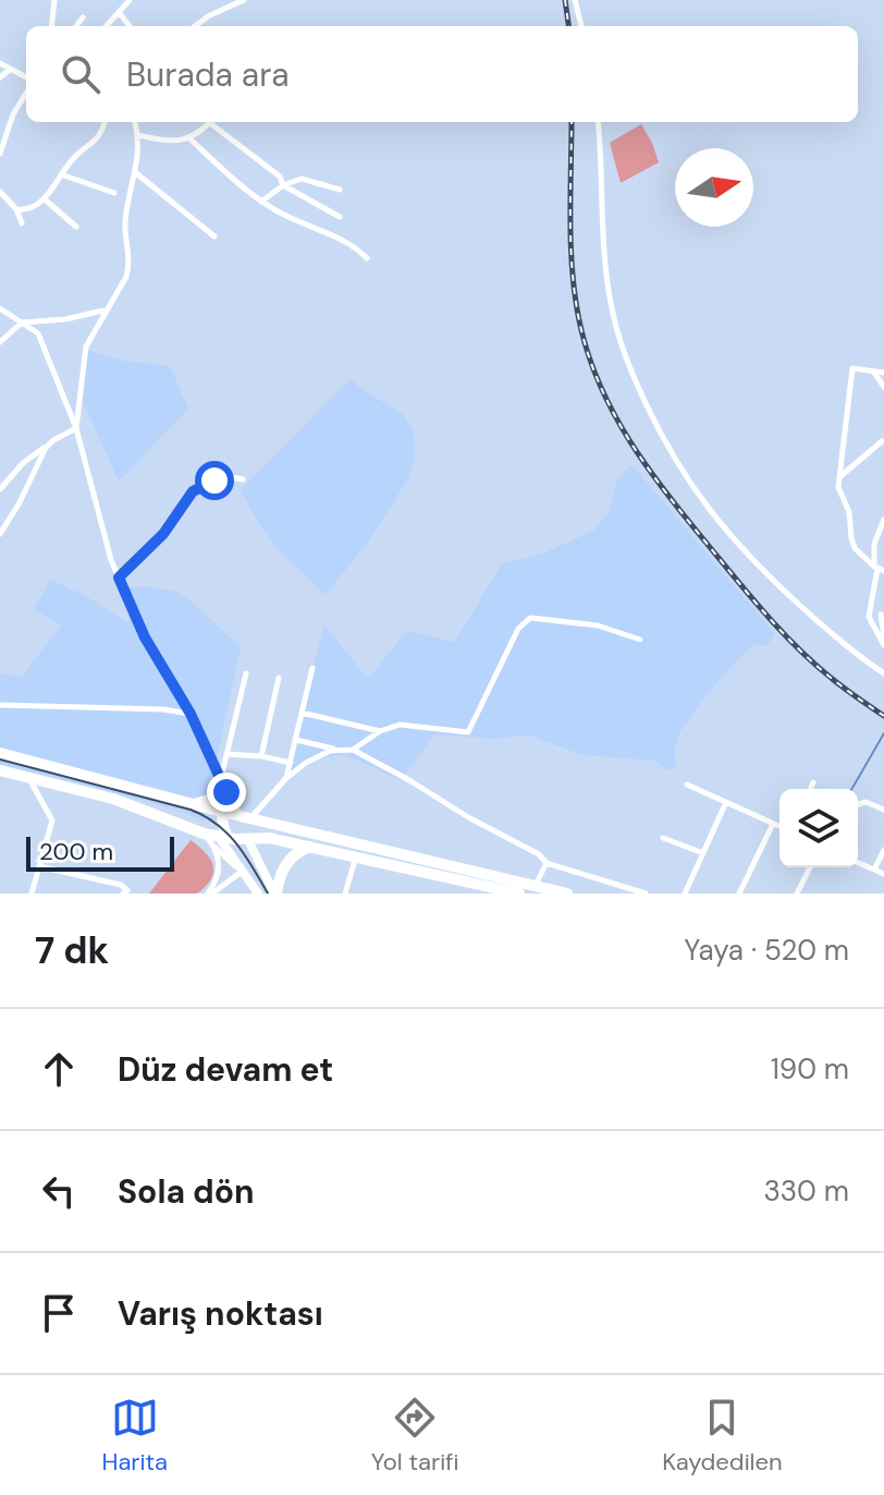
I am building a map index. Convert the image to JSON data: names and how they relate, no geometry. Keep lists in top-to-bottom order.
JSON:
{
  "scale_bar": "200 m",
  "north": "right",
  "page": {
    "search": "Burada ara",
    "scale": "200 m",
    "heading": ["7 dk", "Yaya · 520 m"],
    "list": [
      ["Düz devam et", "190 m"],
      ["Sola dön", "330 m"],
      "Varış noktası"
    ],
    "nav": ["Harita", "Yol tarifi", "Kaydedilen"]
  }
}
